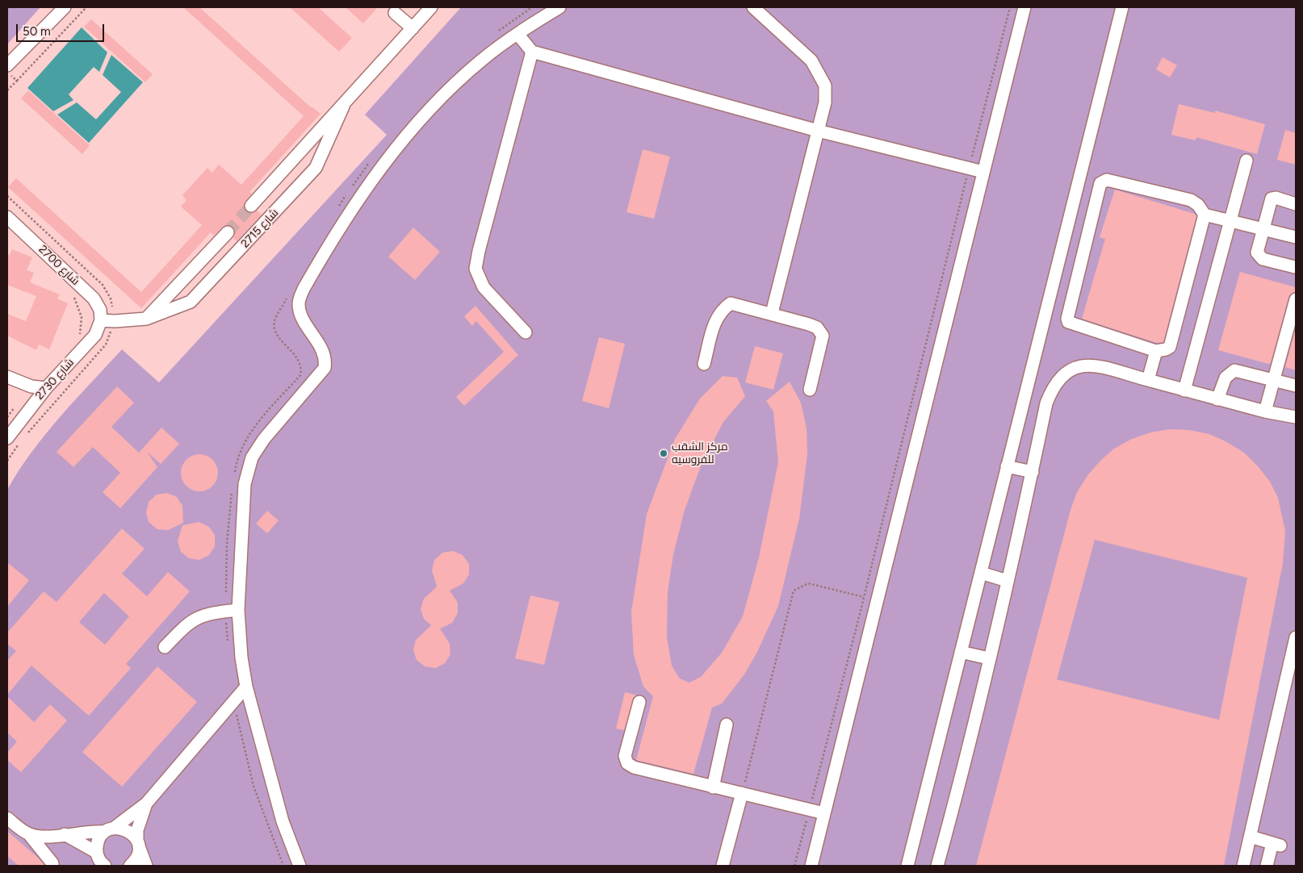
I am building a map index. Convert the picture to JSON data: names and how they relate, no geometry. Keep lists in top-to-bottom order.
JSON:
{
  "streets": {
    "street": ["شارع 2715", "شارع 2700", "شارع 2730"]
  },
  "crossings": [
    ["شارع 2715", "شارع 2700"],
    ["شارع 2715", "شارع 2730"],
    ["شارع 2700", "شارع 2730"]
  ],
  "places": ["مركز الشقب للفروسيه"],
  "scale_bar": "50 m"
}
